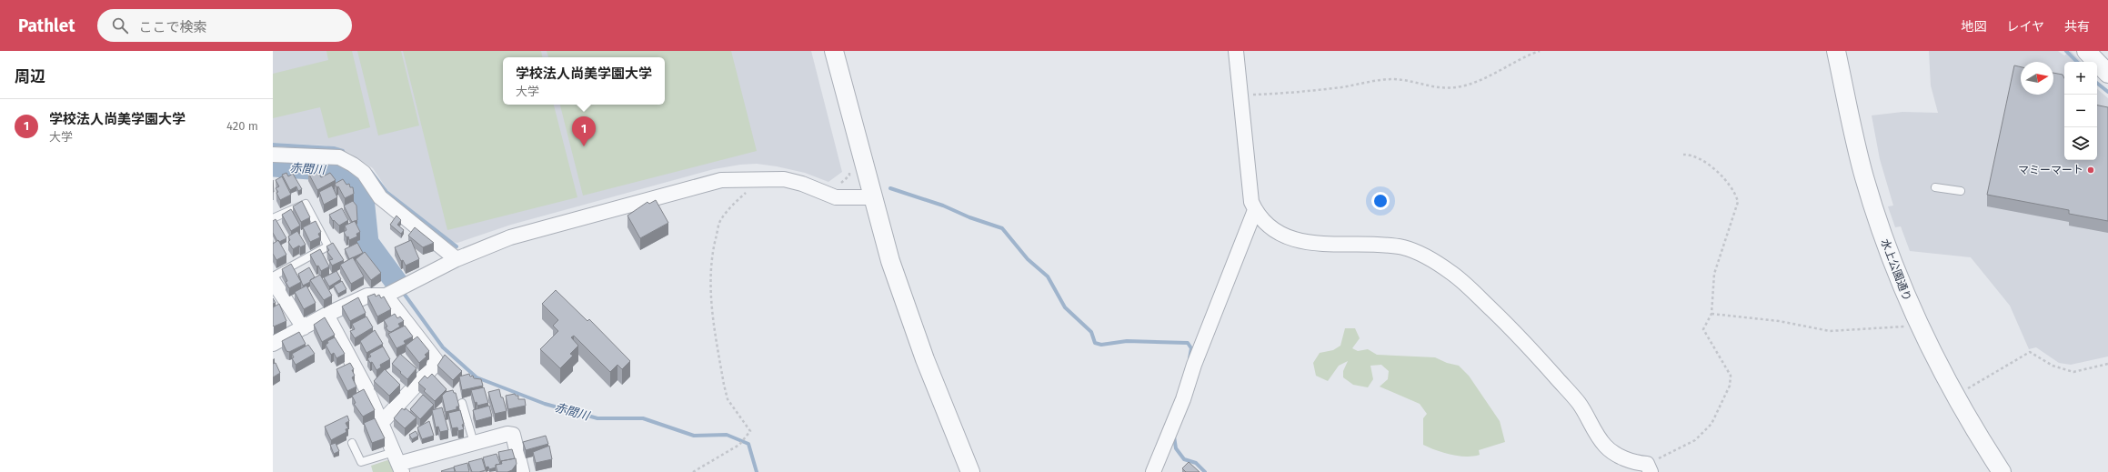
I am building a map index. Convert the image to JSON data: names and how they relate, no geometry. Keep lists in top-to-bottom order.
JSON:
{
  "streets": {
    "street": ["水上公園通り"]
  },
  "water": ["赤間川"],
  "places": ["マミーマート"],
  "north": "right",
  "page": {
    "header": "Pathlet",
    "search": "ここで検索",
    "nav": ["地図", "レイヤ", "共有"],
    "heading": "周辺",
    "popup": ["学校法人尚美学園大学", "大学"],
    "map_buttons": ["+", "−"],
    "list": [
      {
        "mark": "1",
        "name": "学校法人尚美学園大学",
        "note": "大学",
        "value": "420 m"
      }
    ],
    "pins": "1"
  }
}
